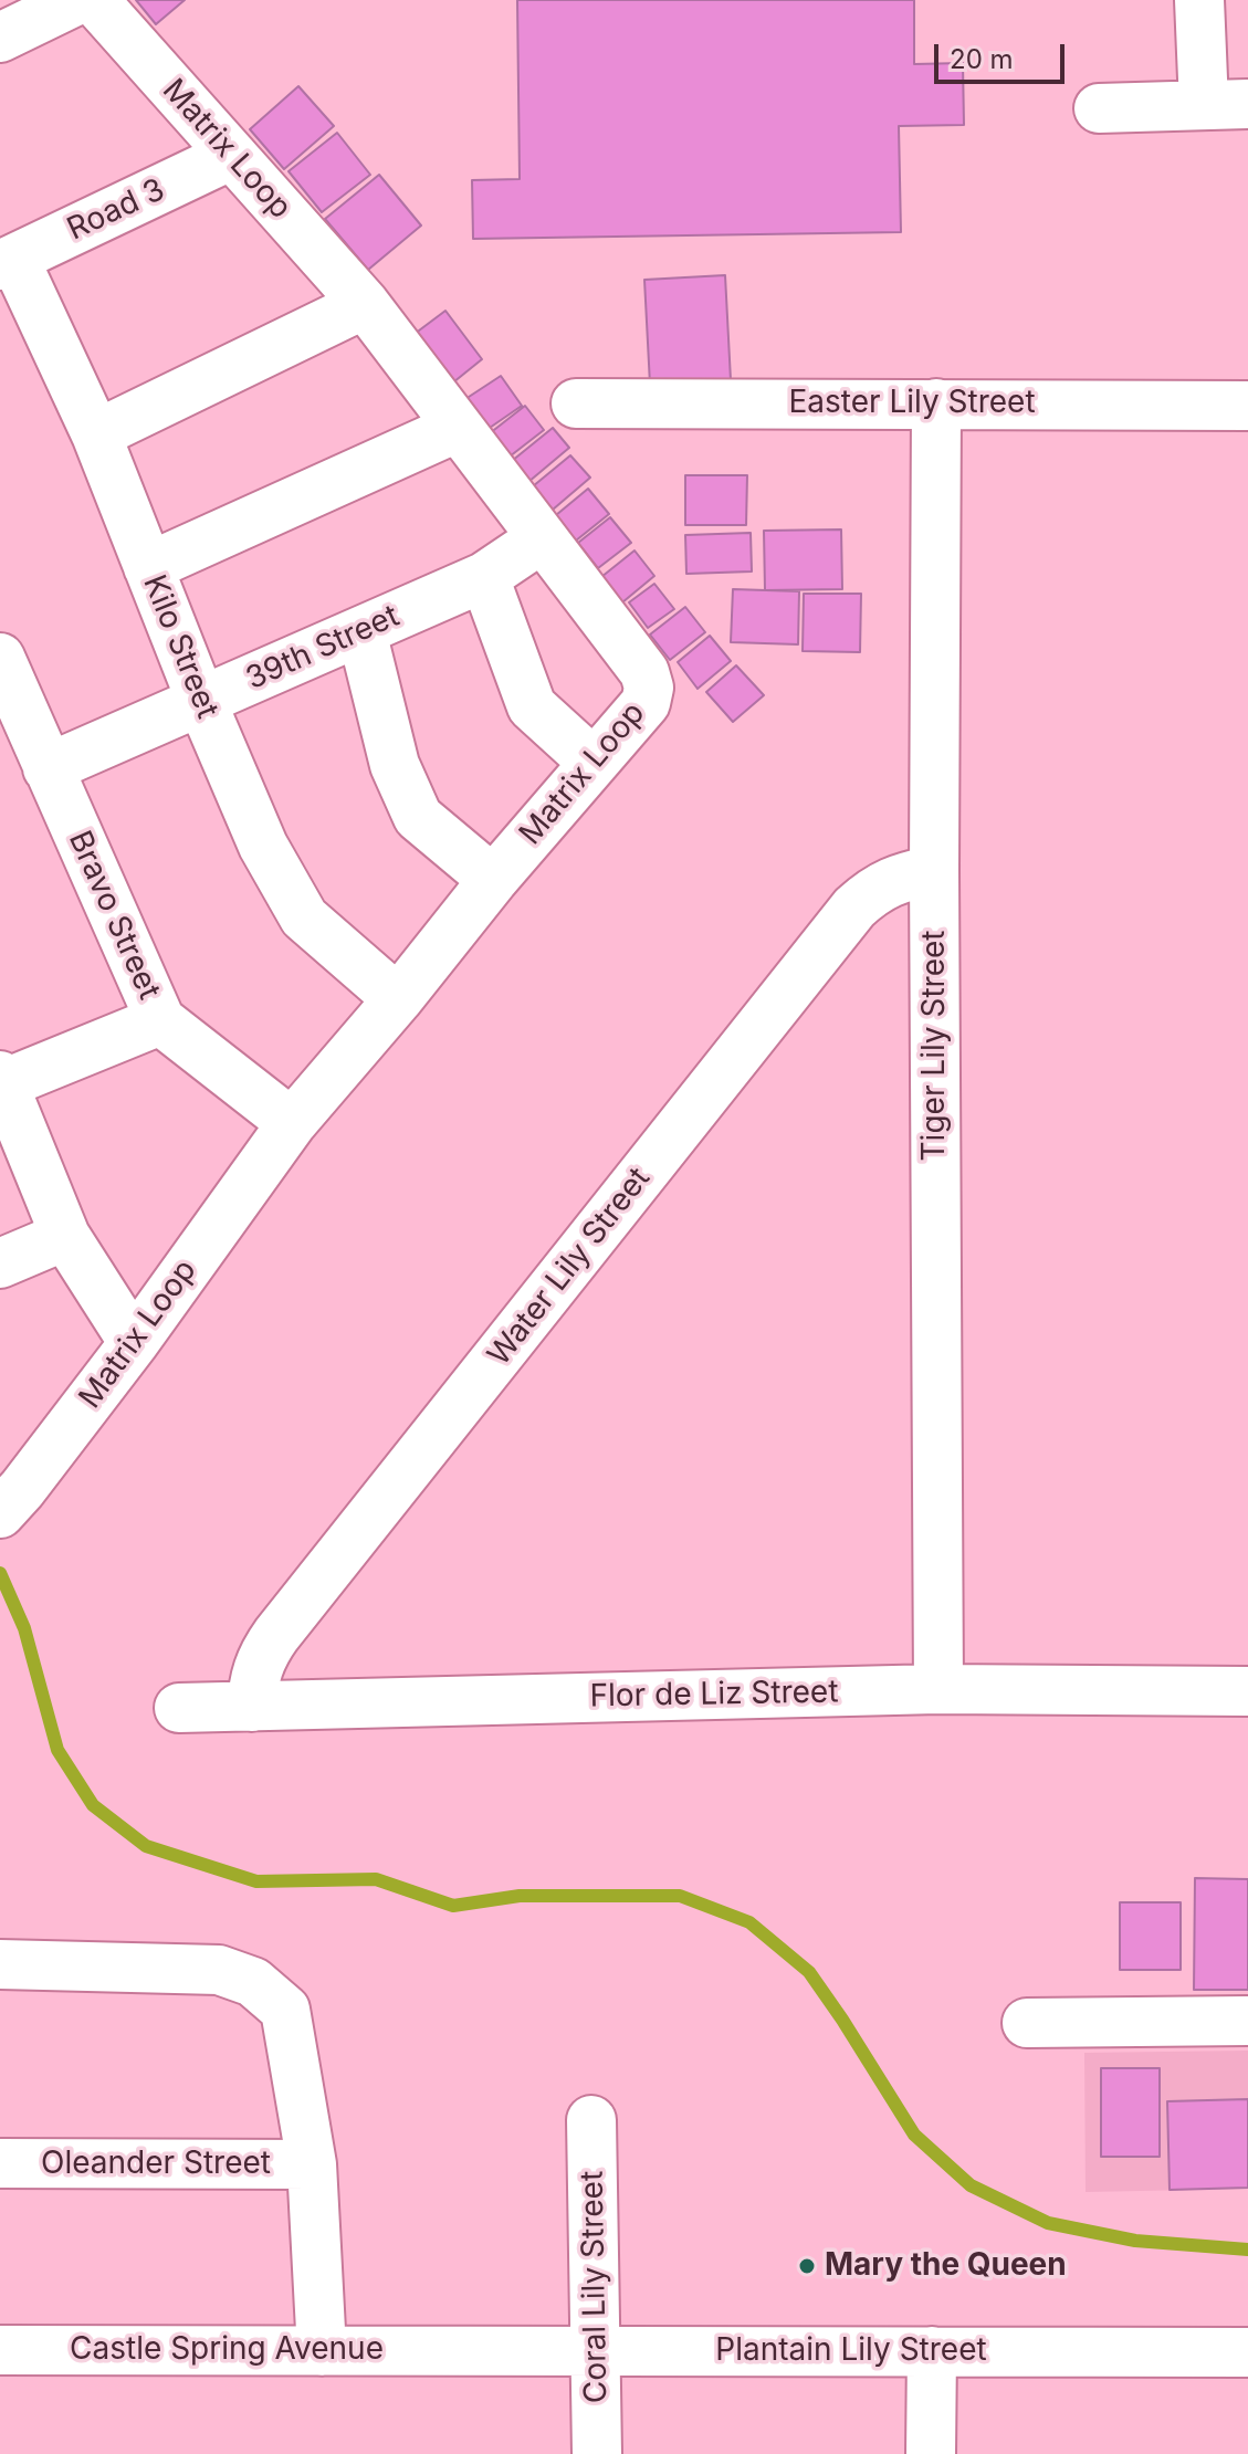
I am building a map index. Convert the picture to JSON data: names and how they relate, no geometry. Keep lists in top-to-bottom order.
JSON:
{
  "streets": {
    "street": [
      "Matrix Loop",
      "Road 3",
      "Easter Lily Street",
      "Kilo Street",
      "39th Street",
      "Bravo Street",
      "Tiger Lily Street",
      "Water Lily Street",
      "Flor de Liz Street",
      "Oleander Street",
      "Coral Lily Street",
      "Castle Spring Avenue",
      "Plantain Lily Street"
    ]
  },
  "crossings": [
    ["Matrix Loop", "Road 3"],
    ["Matrix Loop", "Kilo Street"],
    ["Matrix Loop", "39th Street"],
    ["Matrix Loop", "Bravo Street"],
    ["Road 3", "Kilo Street"],
    ["Easter Lily Street", "Tiger Lily Street"],
    ["Kilo Street", "39th Street"],
    ["39th Street", "Bravo Street"],
    ["Tiger Lily Street", "Water Lily Street"],
    ["Tiger Lily Street", "Flor de Liz Street"],
    ["Water Lily Street", "Flor de Liz Street"],
    ["Coral Lily Street", "Plantain Lily Street"],
    ["Castle Spring Avenue", "Plantain Lily Street"]
  ],
  "places": ["Mary the Queen"],
  "scale_bar": "20 m"
}
